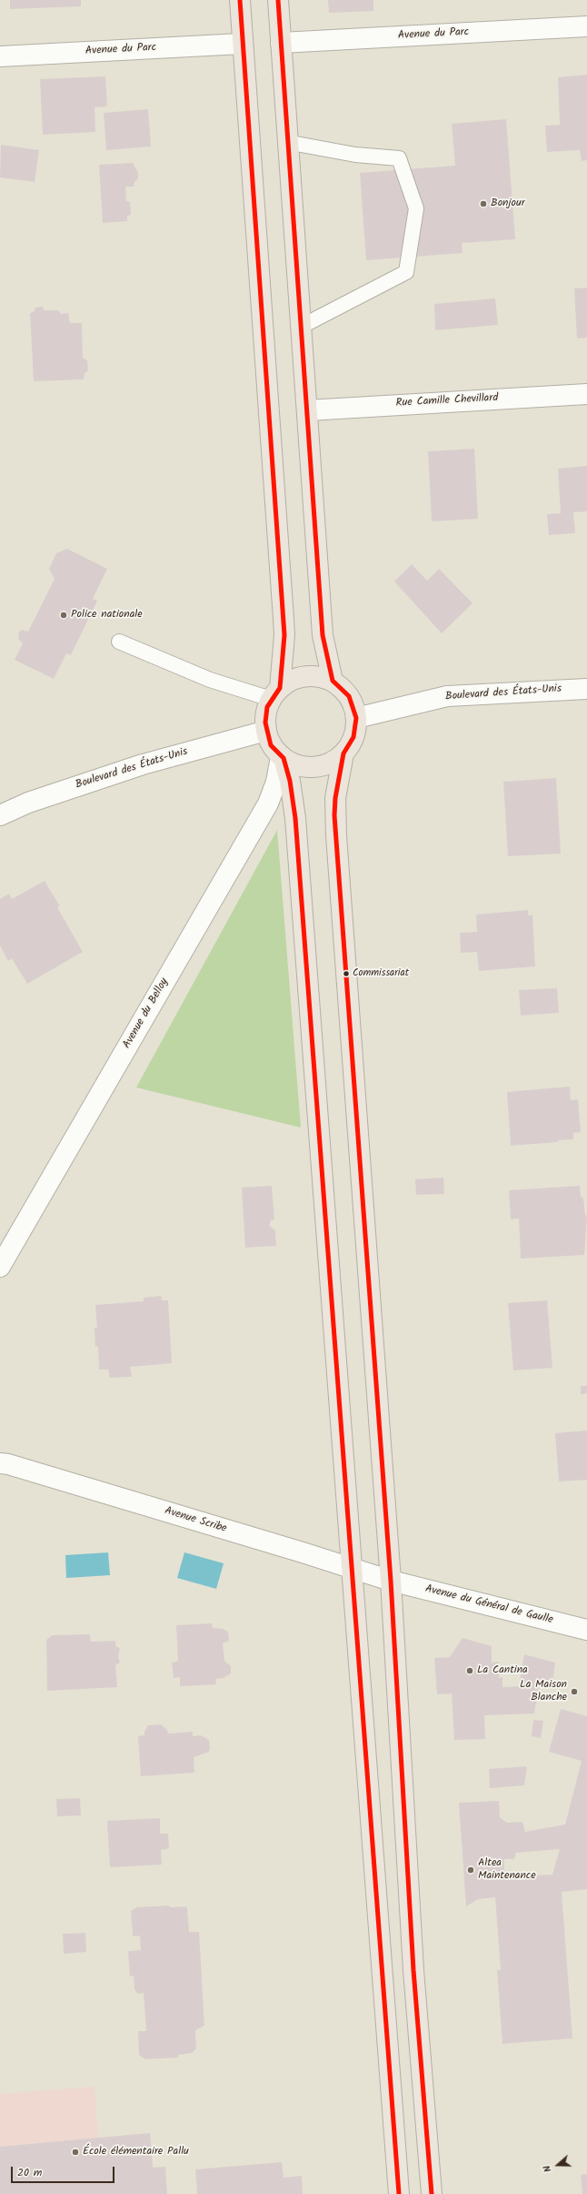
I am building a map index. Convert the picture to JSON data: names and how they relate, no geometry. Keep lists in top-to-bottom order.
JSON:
{
  "streets": {
    "street": [
      "Avenue du Parc",
      "Rue Camille Chevillard",
      "Boulevard des États-Unis",
      "Avenue du Belloy",
      "Avenue Scribe",
      "Avenue du Général de Gaulle"
    ]
  },
  "crossings": [
    ["Boulevard des États-Unis", "Avenue du Belloy"],
    ["Avenue Scribe", "Avenue du Général de Gaulle"]
  ],
  "places": [
    "Bonjour",
    "Police nationale",
    "Commissariat",
    "La Cantina",
    "La Maison Blanche",
    "Altea Maintenance",
    "École élémentaire Pallu"
  ],
  "scale_bar": "20 m",
  "north": "left"
}
